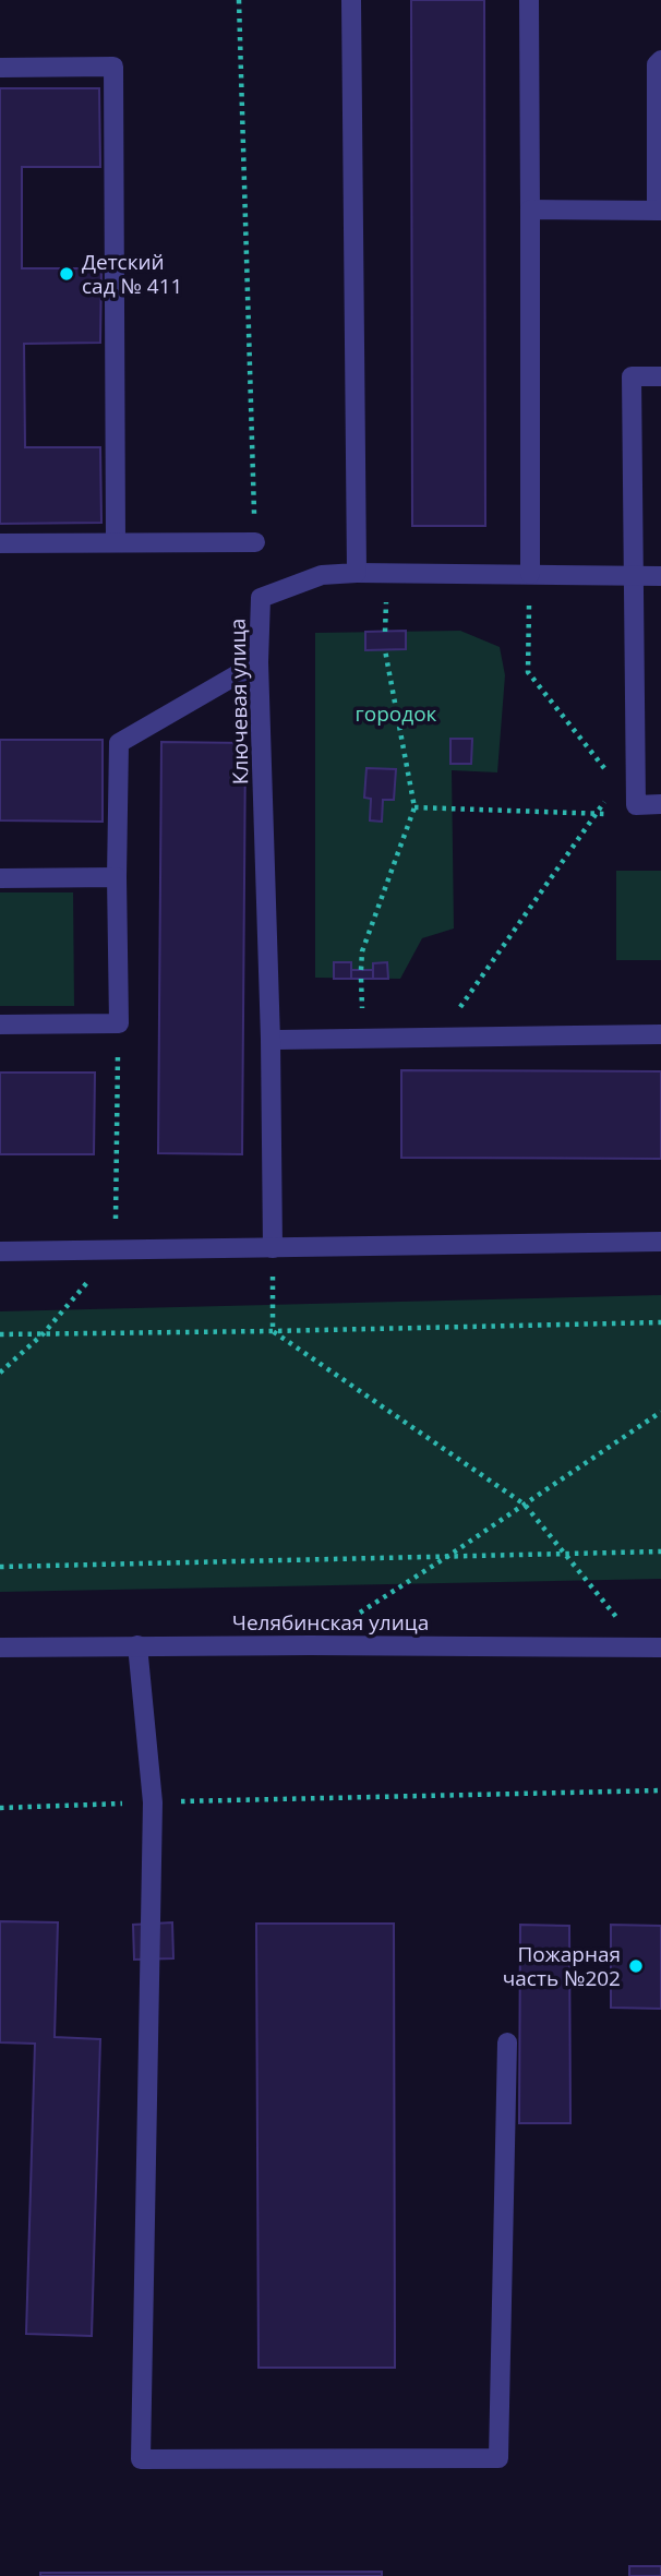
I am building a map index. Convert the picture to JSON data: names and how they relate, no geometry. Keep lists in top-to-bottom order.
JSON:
{
  "streets": {
    "street": ["Ключевая улица", "Челябинская улица"]
  },
  "parks": ["городок"],
  "places": ["Детский сад № 411", "Пожарная часть №202"]
}
